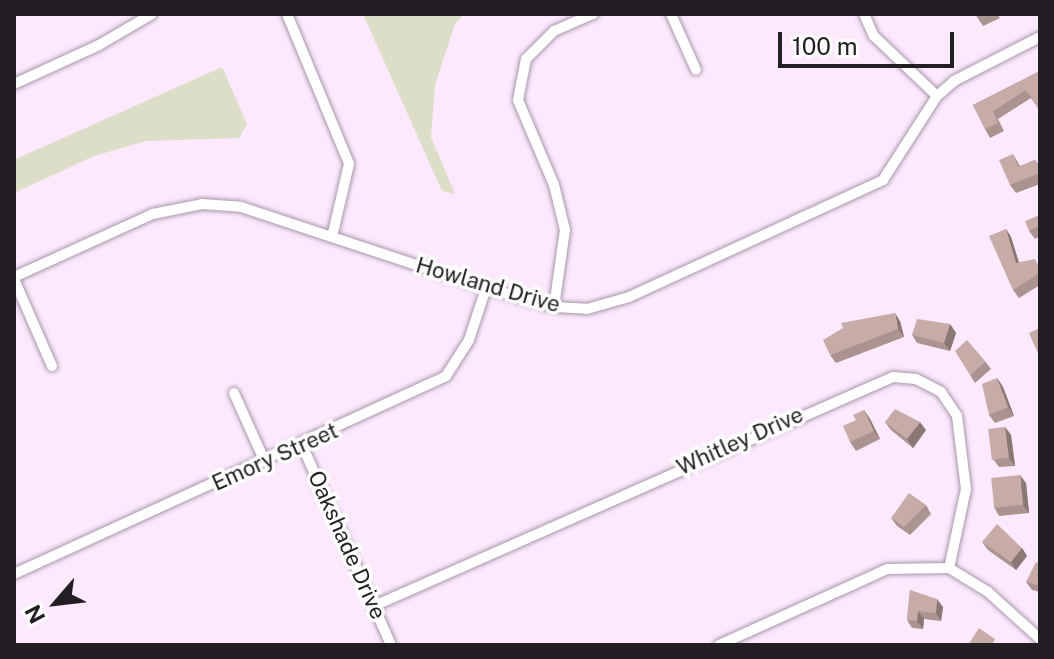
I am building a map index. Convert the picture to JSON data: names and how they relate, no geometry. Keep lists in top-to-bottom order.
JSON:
{
  "streets": {
    "street": [
      "Howland Drive",
      "Whitley Drive",
      "Emory Street",
      "Oakshade Drive"
    ]
  },
  "crossings": [
    ["Howland Drive", "Emory Street"],
    ["Whitley Drive", "Oakshade Drive"],
    ["Emory Street", "Oakshade Drive"]
  ],
  "scale_bar": "100 m",
  "north": "bottom left"
}
